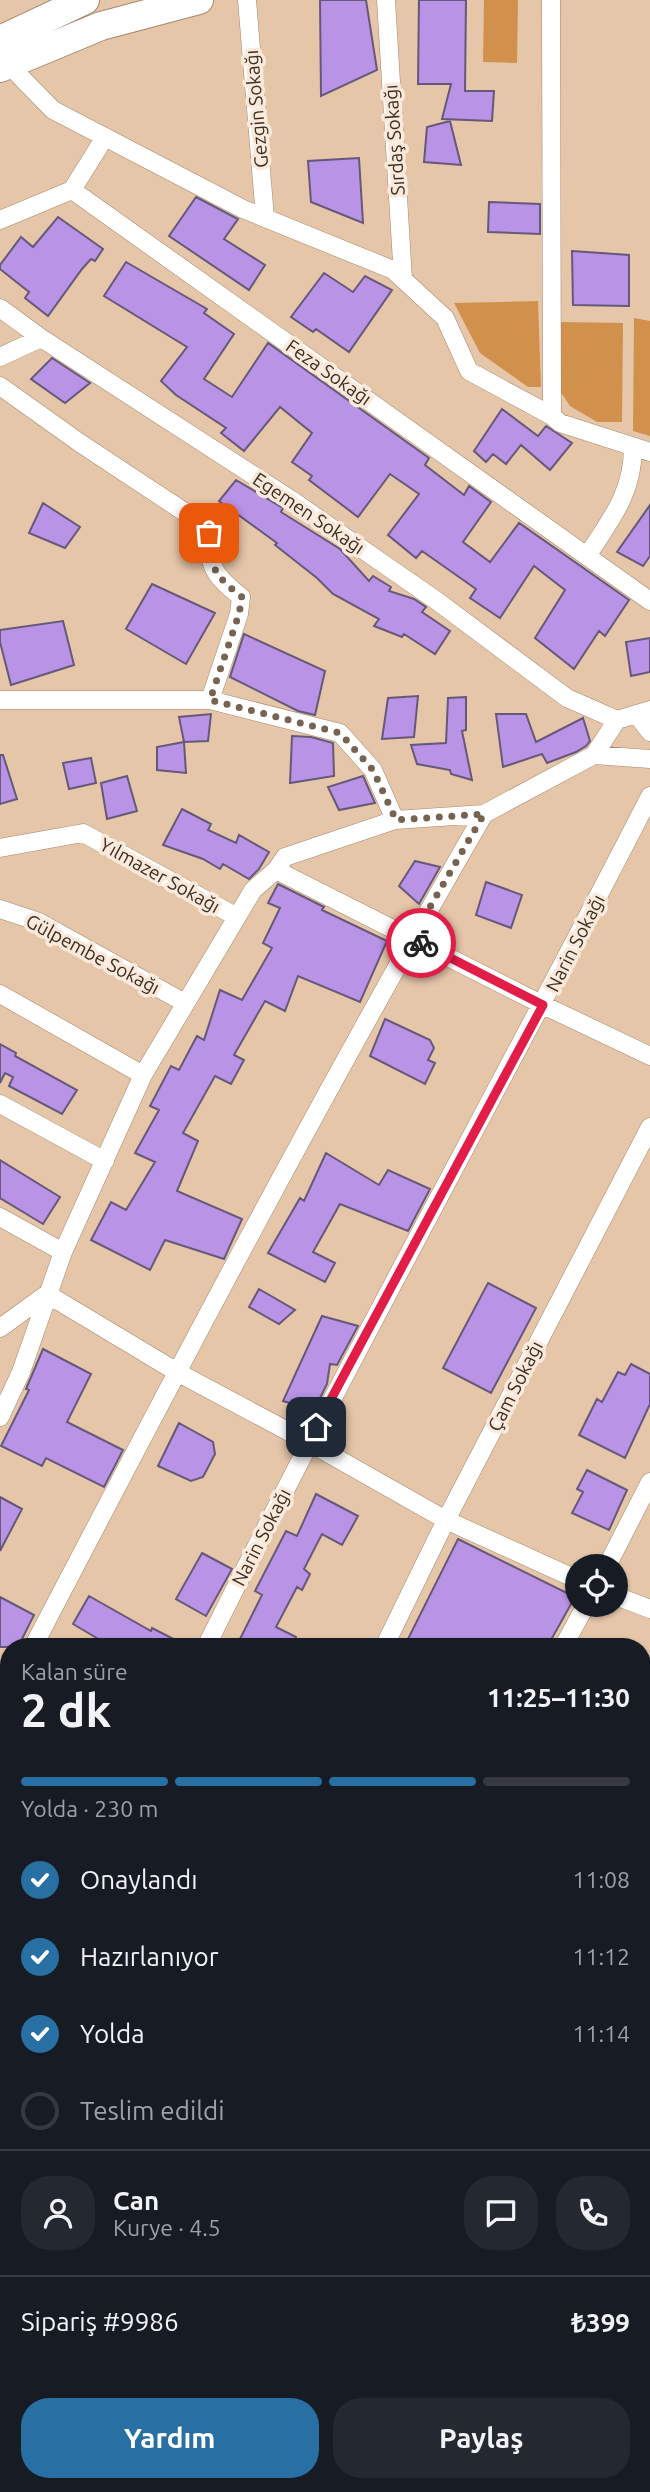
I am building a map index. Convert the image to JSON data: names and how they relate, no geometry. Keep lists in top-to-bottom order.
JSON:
{
  "streets": {
    "street": [
      "Gezgin Sokağı",
      "Sırdaş Sokağı",
      "Feza Sokağı",
      "Egemen Sokağı",
      "Yılmazer Sokağı",
      "Narin Sokağı",
      "Gülpembe Sokağı",
      "Çam Sokağı"
    ]
  },
  "page": {
    "heading": ["2 dk", "Kalan süre", "11:25–11:30"],
    "panel": [
      "Can",
      "Kurye · 4.5",
      "Sipariş #9986",
      "₺399"
    ],
    "bar": "Yolda · 230 m",
    "list": [
      ["Onaylandı", "11:08"],
      ["Hazırlanıyor", "11:12"],
      ["Yolda", "11:14"],
      "Teslim edildi"
    ],
    "buttons": ["Yardım", "Paylaş"]
  }
}
